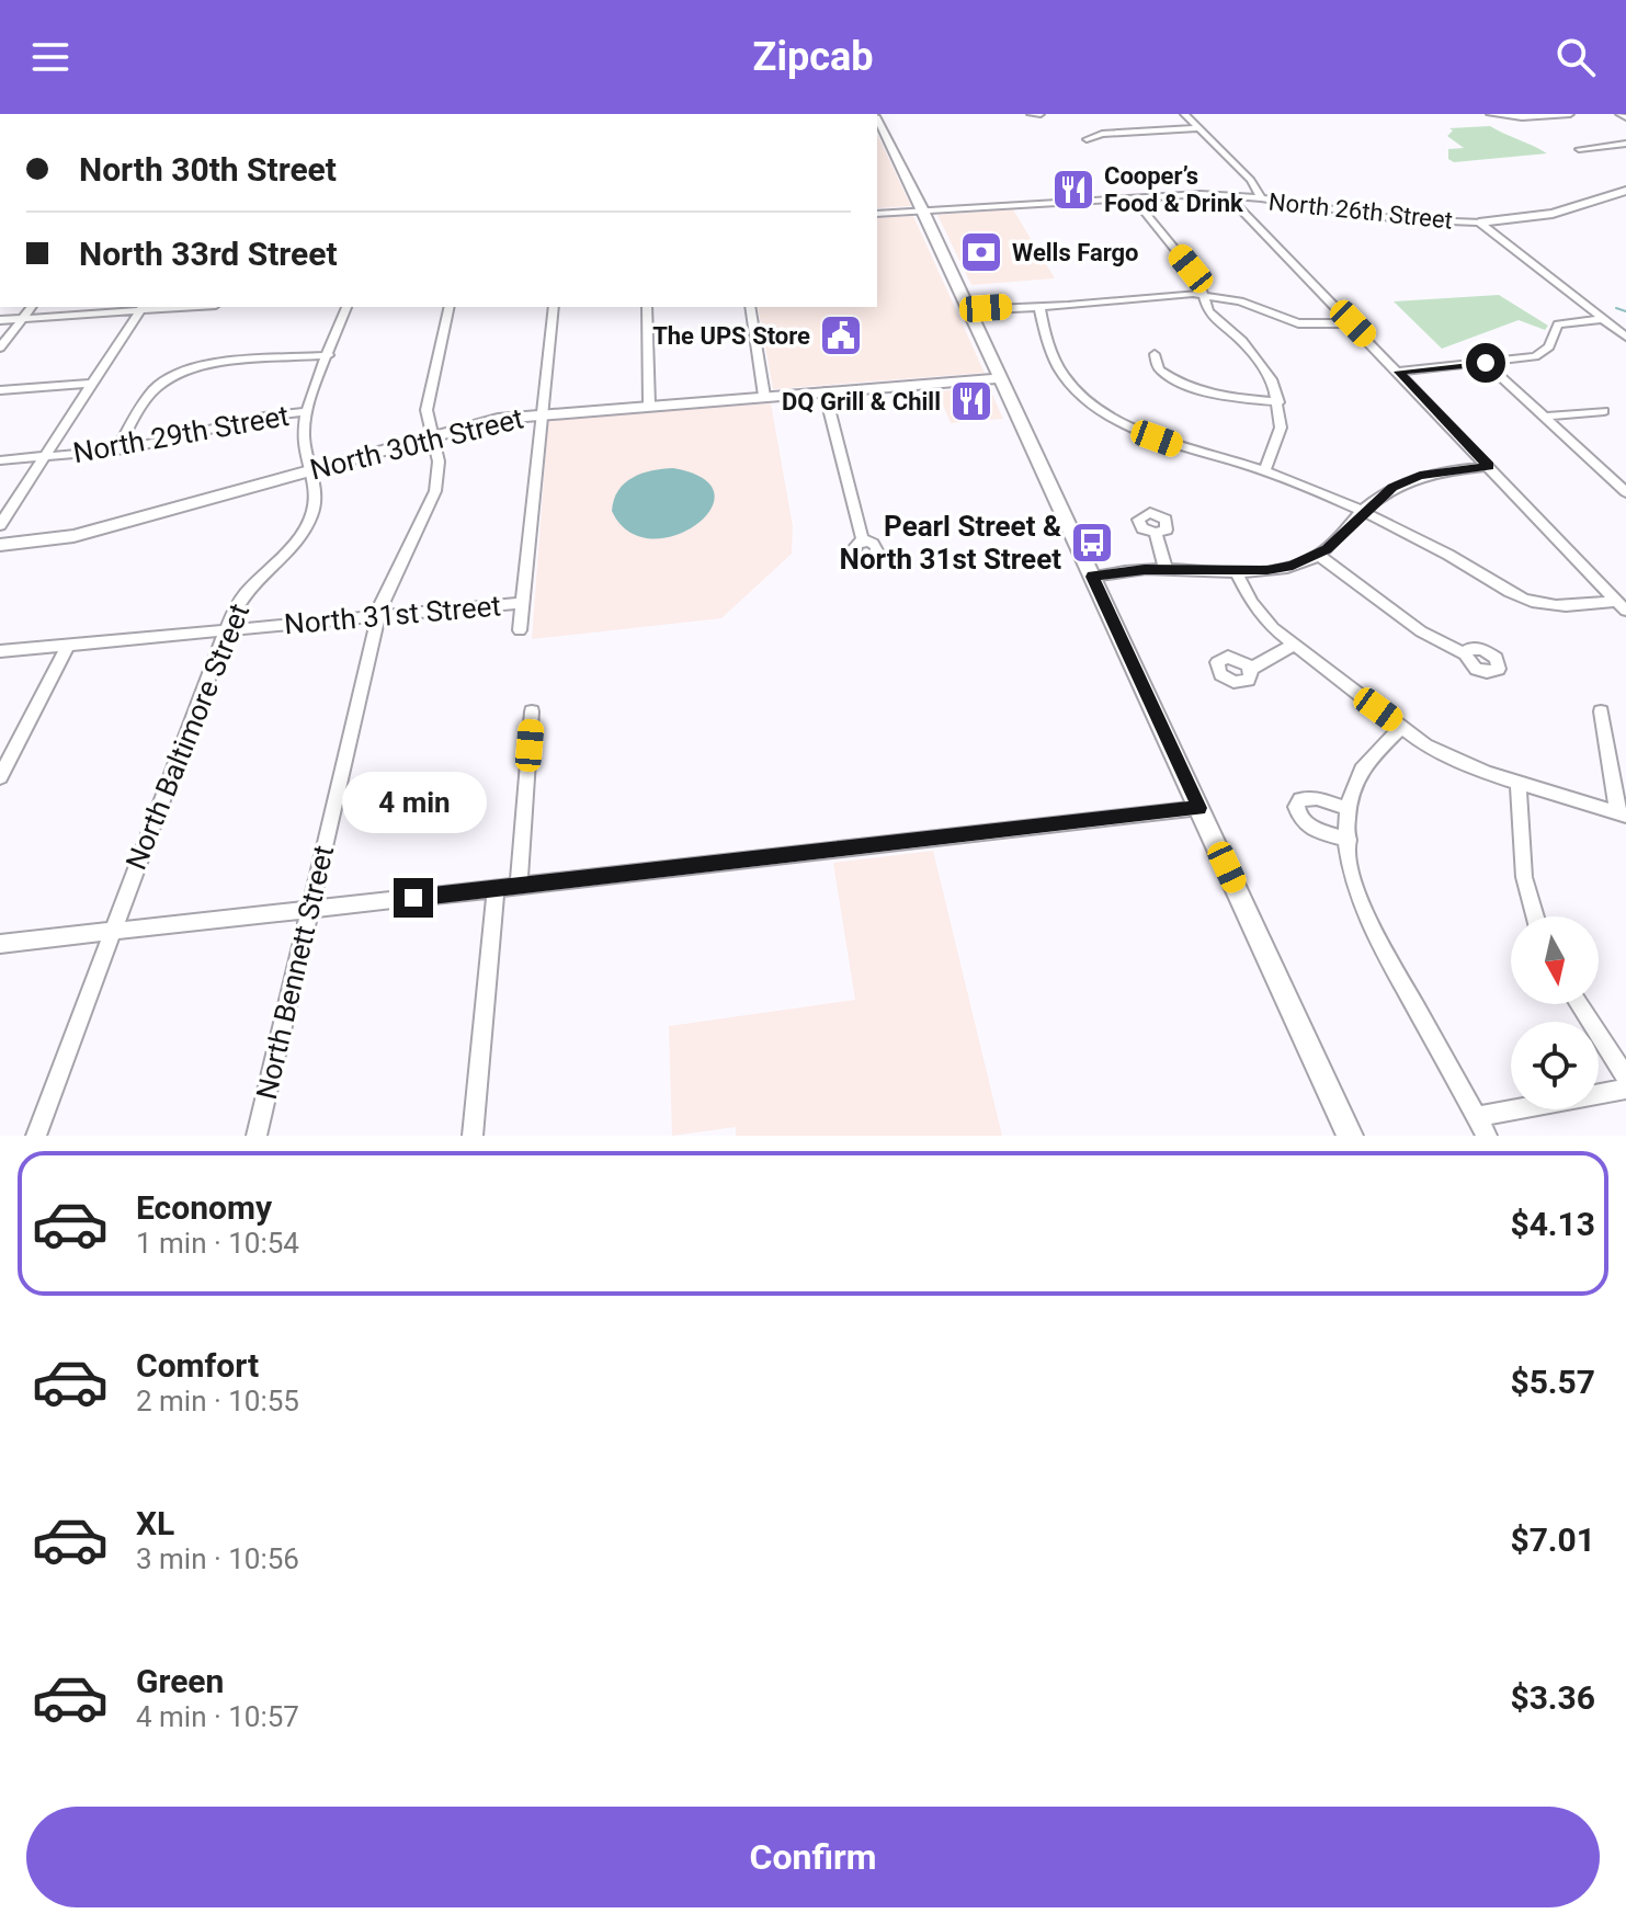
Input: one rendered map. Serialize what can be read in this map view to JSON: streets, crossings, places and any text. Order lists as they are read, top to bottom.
{
  "streets": {
    "main road": ["North 30th Street"],
    "street": [
      "North 26th Street",
      "North 29th Street",
      "North 31st Street",
      "North Baltimore Street",
      "North Bennett Street"
    ]
  },
  "crossings": [
    ["North 29th Street", "North Baltimore Street"],
    ["North 30th Street", "North Baltimore Street"],
    ["North 30th Street", "North Bennett Street"],
    ["North 31st Street", "North Baltimore Street"],
    ["North 31st Street", "North Bennett Street"]
  ],
  "places": {
    "restaurant": ["Cooper’s Food & Drink", "DQ Grill & Chill"],
    "bank": ["Wells Fargo"],
    "public building": ["The UPS Store"],
    "bus stop": ["Pearl Street & North 31st Street"]
  },
  "north": "bottom",
  "page": {
    "header": "Zipcab",
    "banner": ["North 30th Street", "North 33rd Street"],
    "bubble": "4 min",
    "list": [
      {
        "name": "Economy",
        "note": "1 min · 10:54",
        "value": "$4.13"
      },
      {
        "name": "Comfort",
        "note": "2 min · 10:55",
        "value": "$5.57"
      },
      {
        "name": "XL",
        "note": "3 min · 10:56",
        "value": "$7.01"
      },
      {
        "name": "Green",
        "note": "4 min · 10:57",
        "value": "$3.36"
      }
    ],
    "buttons": "Confirm"
  }
}
